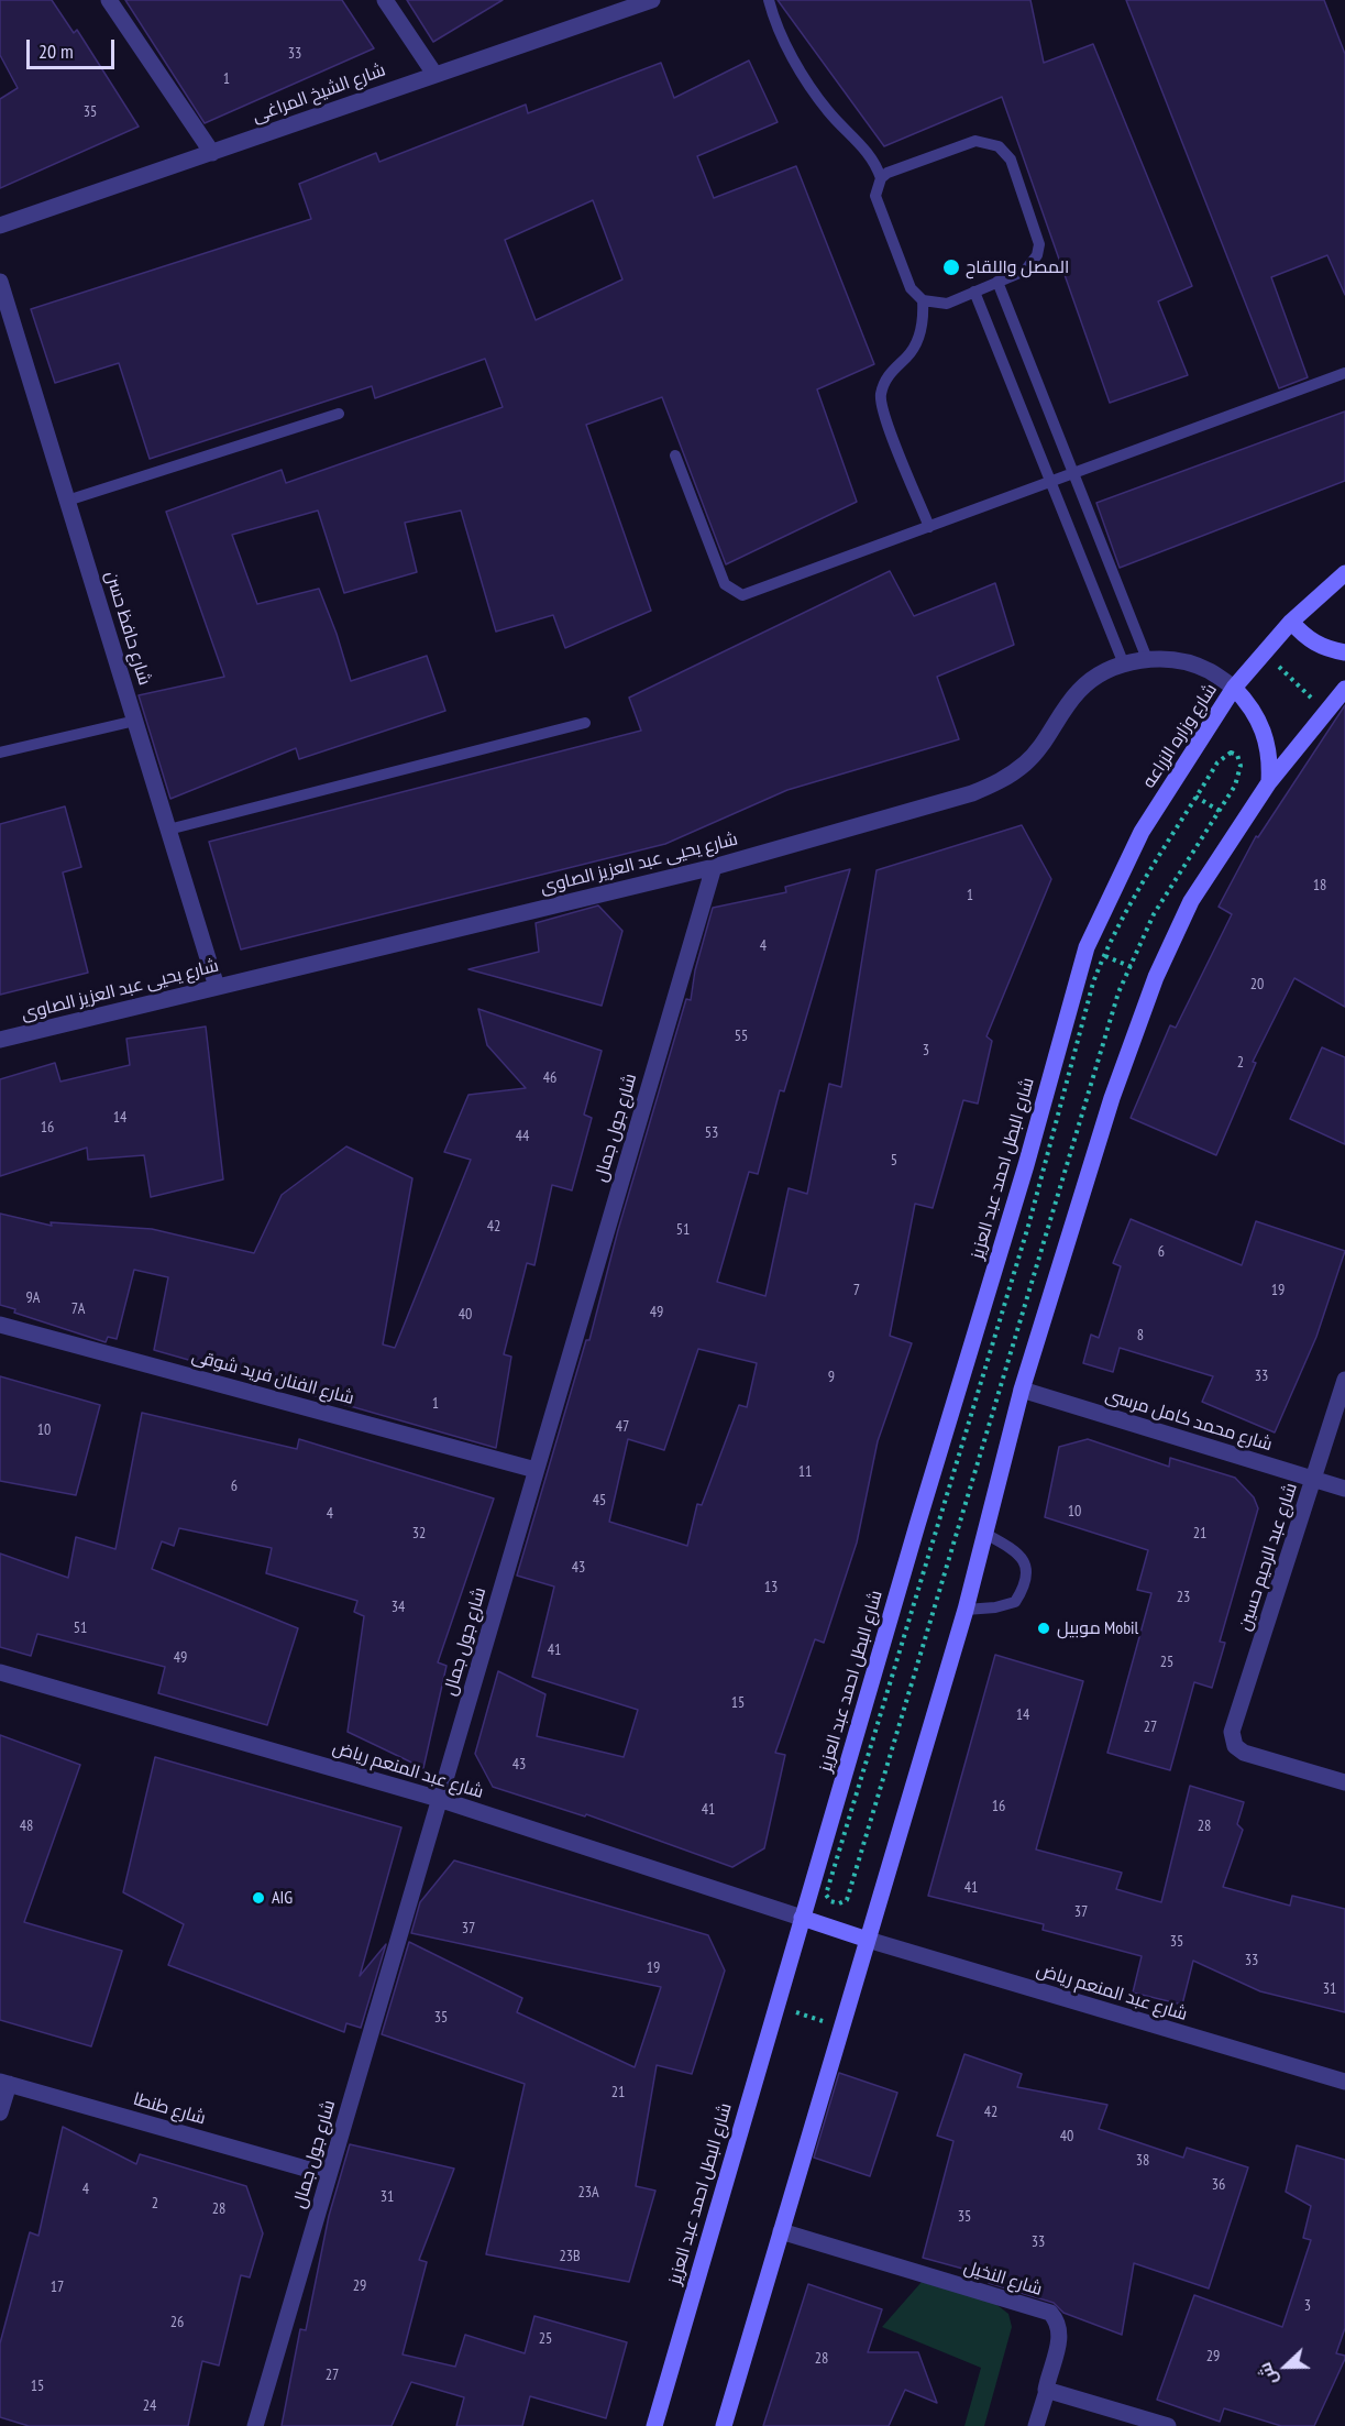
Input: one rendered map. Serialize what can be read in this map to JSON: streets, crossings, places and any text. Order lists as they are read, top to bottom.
{
  "streets": {
    "main road": ["شارع وزاره الزراعه", "شارع البطل احمد عبد العزيز"],
    "street": [
      "شارع الشيخ المراغى",
      "شارع حافظ حسن",
      "شارع يحيى عبد العزيز الصاوى",
      "شارع جول جمال",
      "شارع الفنان فريد شوقى",
      "شارع محمد كامل مرسى",
      "شارع عبد الرحيم حسين",
      "شارع عبد المنعم رياض",
      "شارع طنطا",
      "شارع النخيل"
    ]
  },
  "crossings": [
    ["شارع حافظ حسن", "شارع يحيى عبد العزيز الصاوى"],
    ["شارع وزاره الزراعه", "شارع يحيى عبد العزيز الصاوى"],
    ["شارع وزاره الزراعه", "شارع البطل احمد عبد العزيز"],
    ["شارع يحيى عبد العزيز الصاوى", "شارع جول جمال"],
    ["شارع جول جمال", "شارع الفنان فريد شوقى"],
    ["شارع جول جمال", "شارع عبد المنعم رياض"],
    ["شارع جول جمال", "شارع طنطا"],
    ["شارع البطل احمد عبد العزيز", "شارع عبد المنعم رياض"],
    ["شارع محمد كامل مرسى", "شارع عبد الرحيم حسين"]
  ],
  "places": ["المصل واللقاح", "موبيل Mobil", "AIG"],
  "house_numbers": [
    "33",
    "1",
    "35",
    "18",
    "1",
    "4",
    "20",
    "55",
    "3",
    "2",
    "46",
    "14",
    "16",
    "53",
    "44",
    "5",
    "42",
    "51",
    "6",
    "7",
    "19",
    "9A",
    "7A",
    "49",
    "40",
    "8",
    "33",
    "9",
    "1",
    "47",
    "10",
    "11",
    "6",
    "45",
    "10",
    "4",
    "32",
    "21",
    "43",
    "13",
    "23",
    "34",
    "51",
    "41",
    "49",
    "25",
    "15",
    "14",
    "27",
    "43",
    "16",
    "41",
    "48",
    "28",
    "41",
    "37",
    "37",
    "35",
    "33",
    "19",
    "31",
    "35",
    "21",
    "42",
    "40",
    "38",
    "36",
    "4",
    "23A",
    "31",
    "2",
    "28",
    "35",
    "33",
    "23B",
    "29",
    "17",
    "3",
    "26",
    "25",
    "29",
    "28",
    "27",
    "15",
    "24"
  ],
  "scale_bar": "20 m",
  "north": "left"
}
